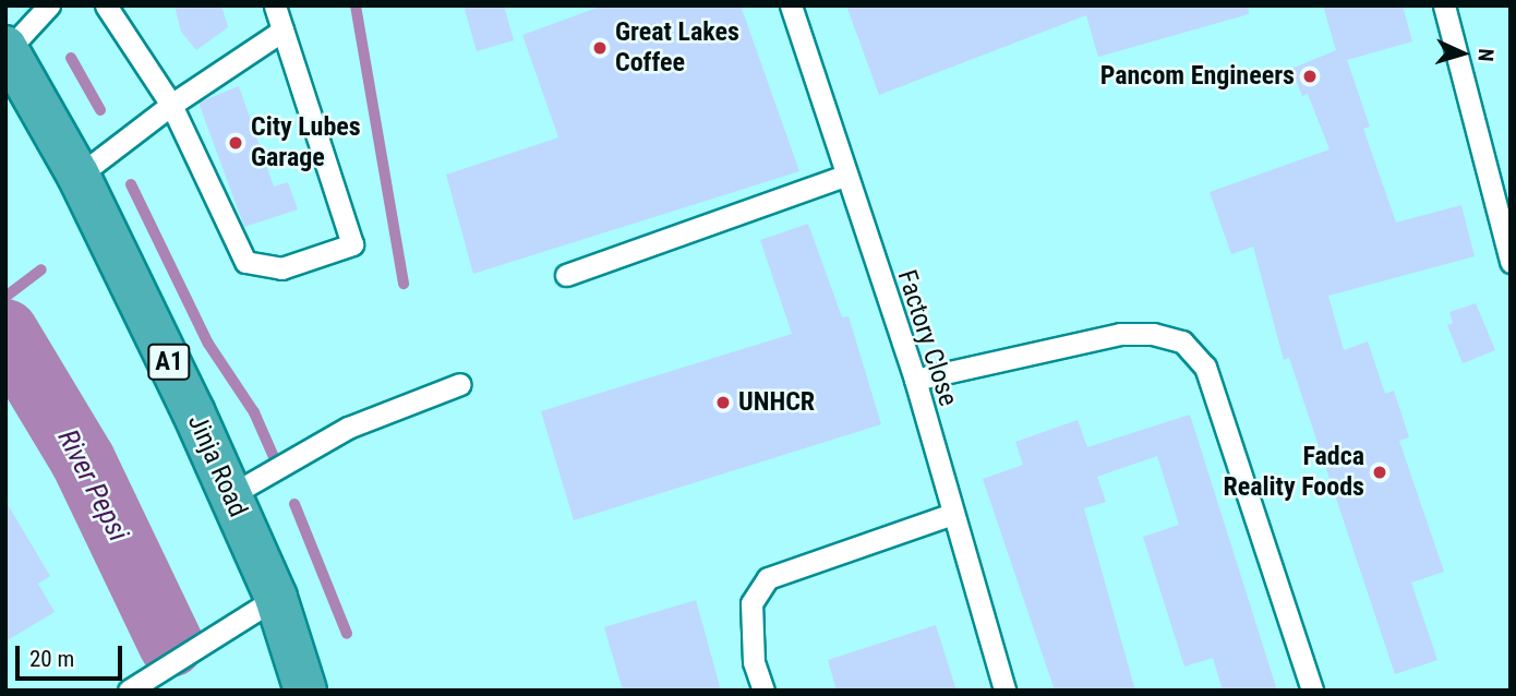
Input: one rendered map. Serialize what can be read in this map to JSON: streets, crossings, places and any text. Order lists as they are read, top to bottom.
{
  "streets": {
    "highway": ["A1", "Jinja Road"],
    "lane": ["Factory Close"]
  },
  "water": ["River Pepsi"],
  "places": [
    "Great Lakes Coffee",
    "Pancom Engineers",
    "City Lubes Garage",
    "UNHCR",
    "Fadca Reality Foods"
  ],
  "scale_bar": "20 m",
  "north": "right"
}
